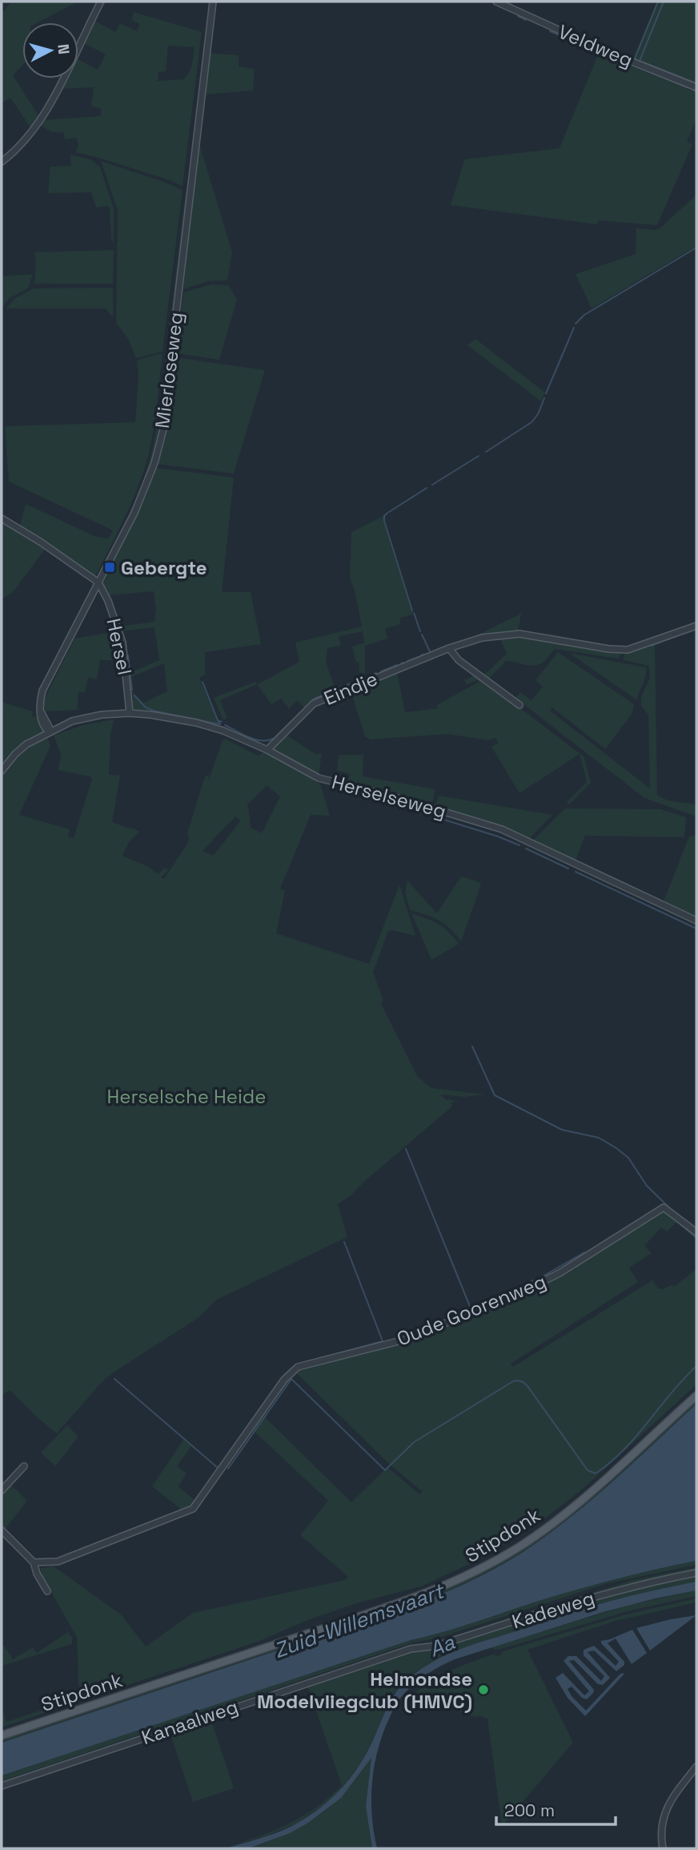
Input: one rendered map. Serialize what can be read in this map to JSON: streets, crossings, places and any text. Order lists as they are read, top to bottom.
{
  "streets": {
    "main road": ["Stipdonk"],
    "street": [
      "Veldweg",
      "Mierloseweg",
      "Hersel",
      "Eindje",
      "Herselseweg",
      "Oude Goorenweg",
      "Kadeweg",
      "Kanaalweg"
    ]
  },
  "crossings": [
    ["Mierloseweg", "Hersel"],
    ["Mierloseweg", "Herselseweg"],
    ["Hersel", "Herselseweg"],
    ["Eindje", "Herselseweg"],
    ["Kadeweg", "Kanaalweg"]
  ],
  "water": ["Zuid-Willemsvaart", "Aa"],
  "parks": ["Herselsche Heide"],
  "places": {
    "transit": ["Gebergte"],
    "other": ["Helmondse Modelvliegclub (HMVC)"]
  },
  "scale_bar": "200 m",
  "north": "right"
}
